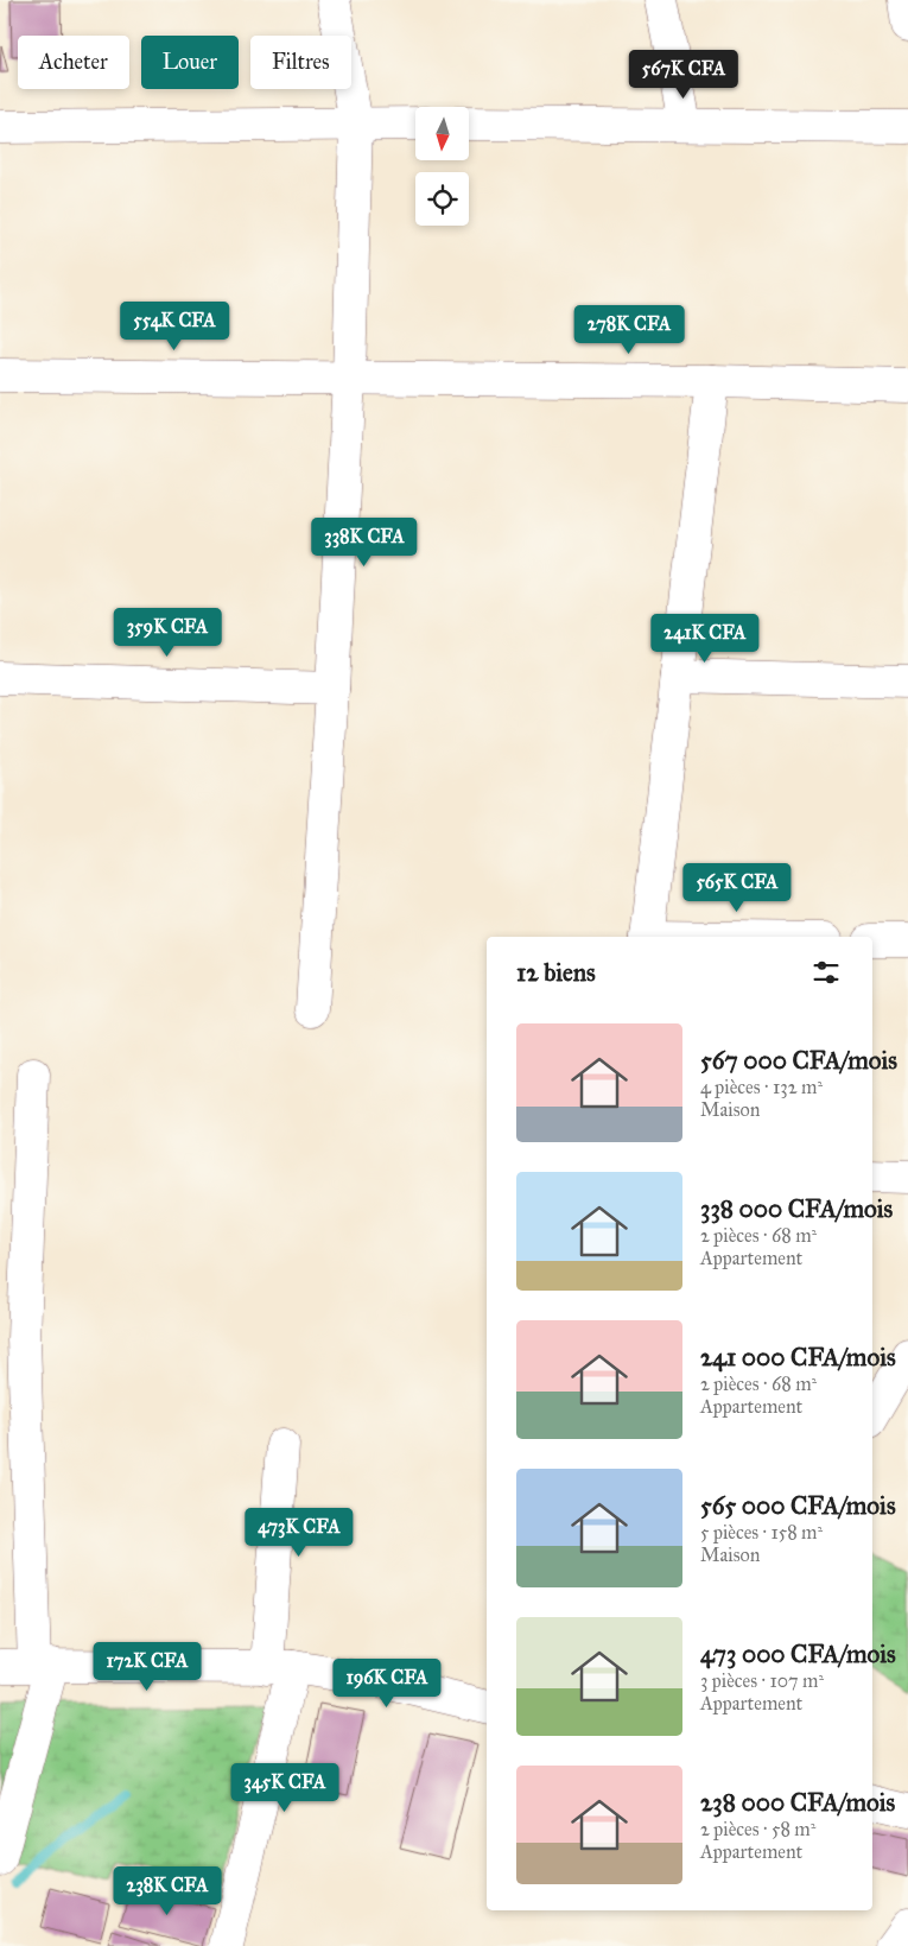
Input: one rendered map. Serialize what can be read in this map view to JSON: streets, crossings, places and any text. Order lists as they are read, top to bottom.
{
  "north": "bottom",
  "page": {
    "chip": ["Acheter", "Louer", "Filtres"],
    "price": [
      "567K CFA",
      "554K CFA",
      "278K CFA",
      "338K CFA",
      "359K CFA",
      "241K CFA",
      "565K CFA",
      "473K CFA",
      "172K CFA",
      "196K CFA",
      "345K CFA",
      "238K CFA"
    ],
    "heading": "12 biens",
    "list": [
      {
        "name": "567 000 CFA/mois",
        "note": "4 pièces · 132 m² · Maison"
      },
      {
        "name": "338 000 CFA/mois",
        "note": "2 pièces · 68 m² · Appartement"
      },
      {
        "name": "241 000 CFA/mois",
        "note": "2 pièces · 68 m² · Appartement"
      },
      {
        "name": "565 000 CFA/mois",
        "note": "5 pièces · 158 m² · Maison"
      },
      {
        "name": "473 000 CFA/mois",
        "note": "3 pièces · 107 m² · Appartement"
      },
      {
        "name": "238 000 CFA/mois",
        "note": "2 pièces · 58 m² · Appartement"
      }
    ]
  }
}
